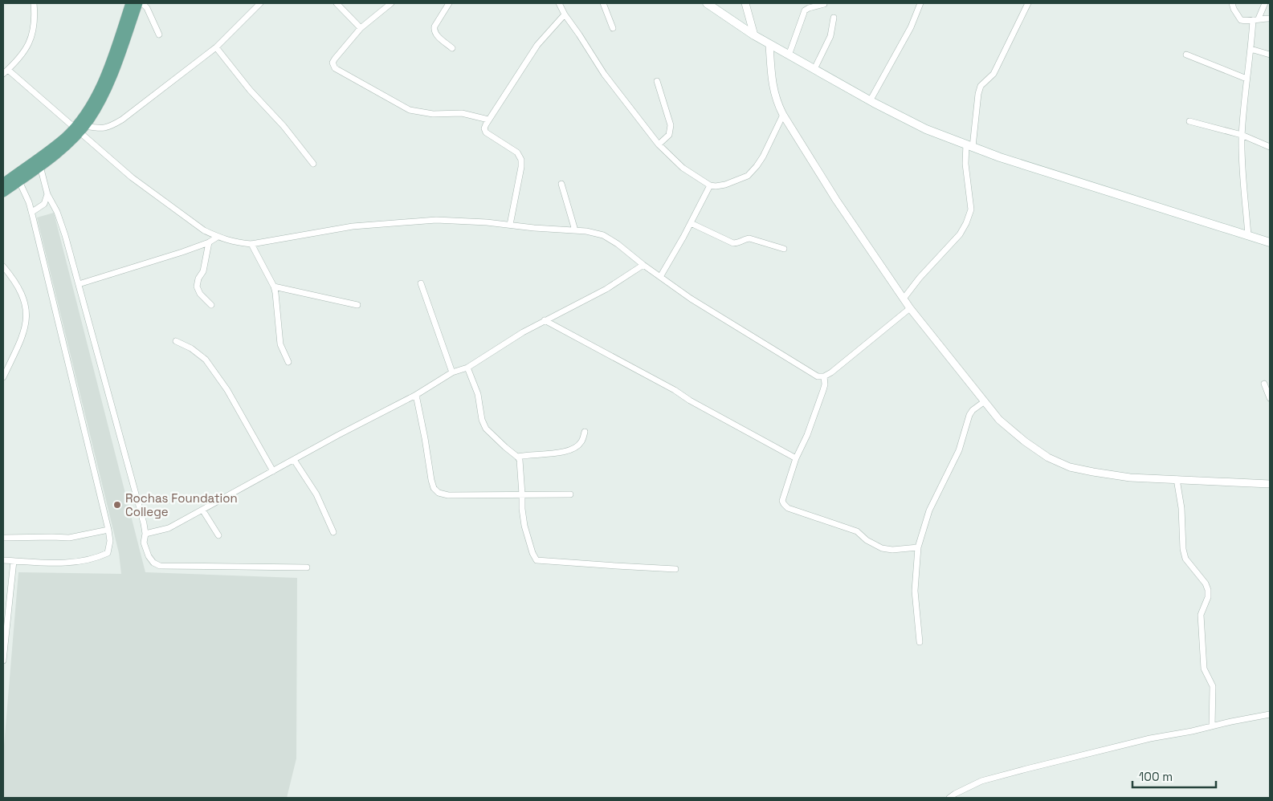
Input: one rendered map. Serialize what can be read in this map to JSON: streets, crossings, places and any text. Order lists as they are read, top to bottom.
{
  "places": ["Rochas Foundation College"],
  "scale_bar": "100 m"
}
